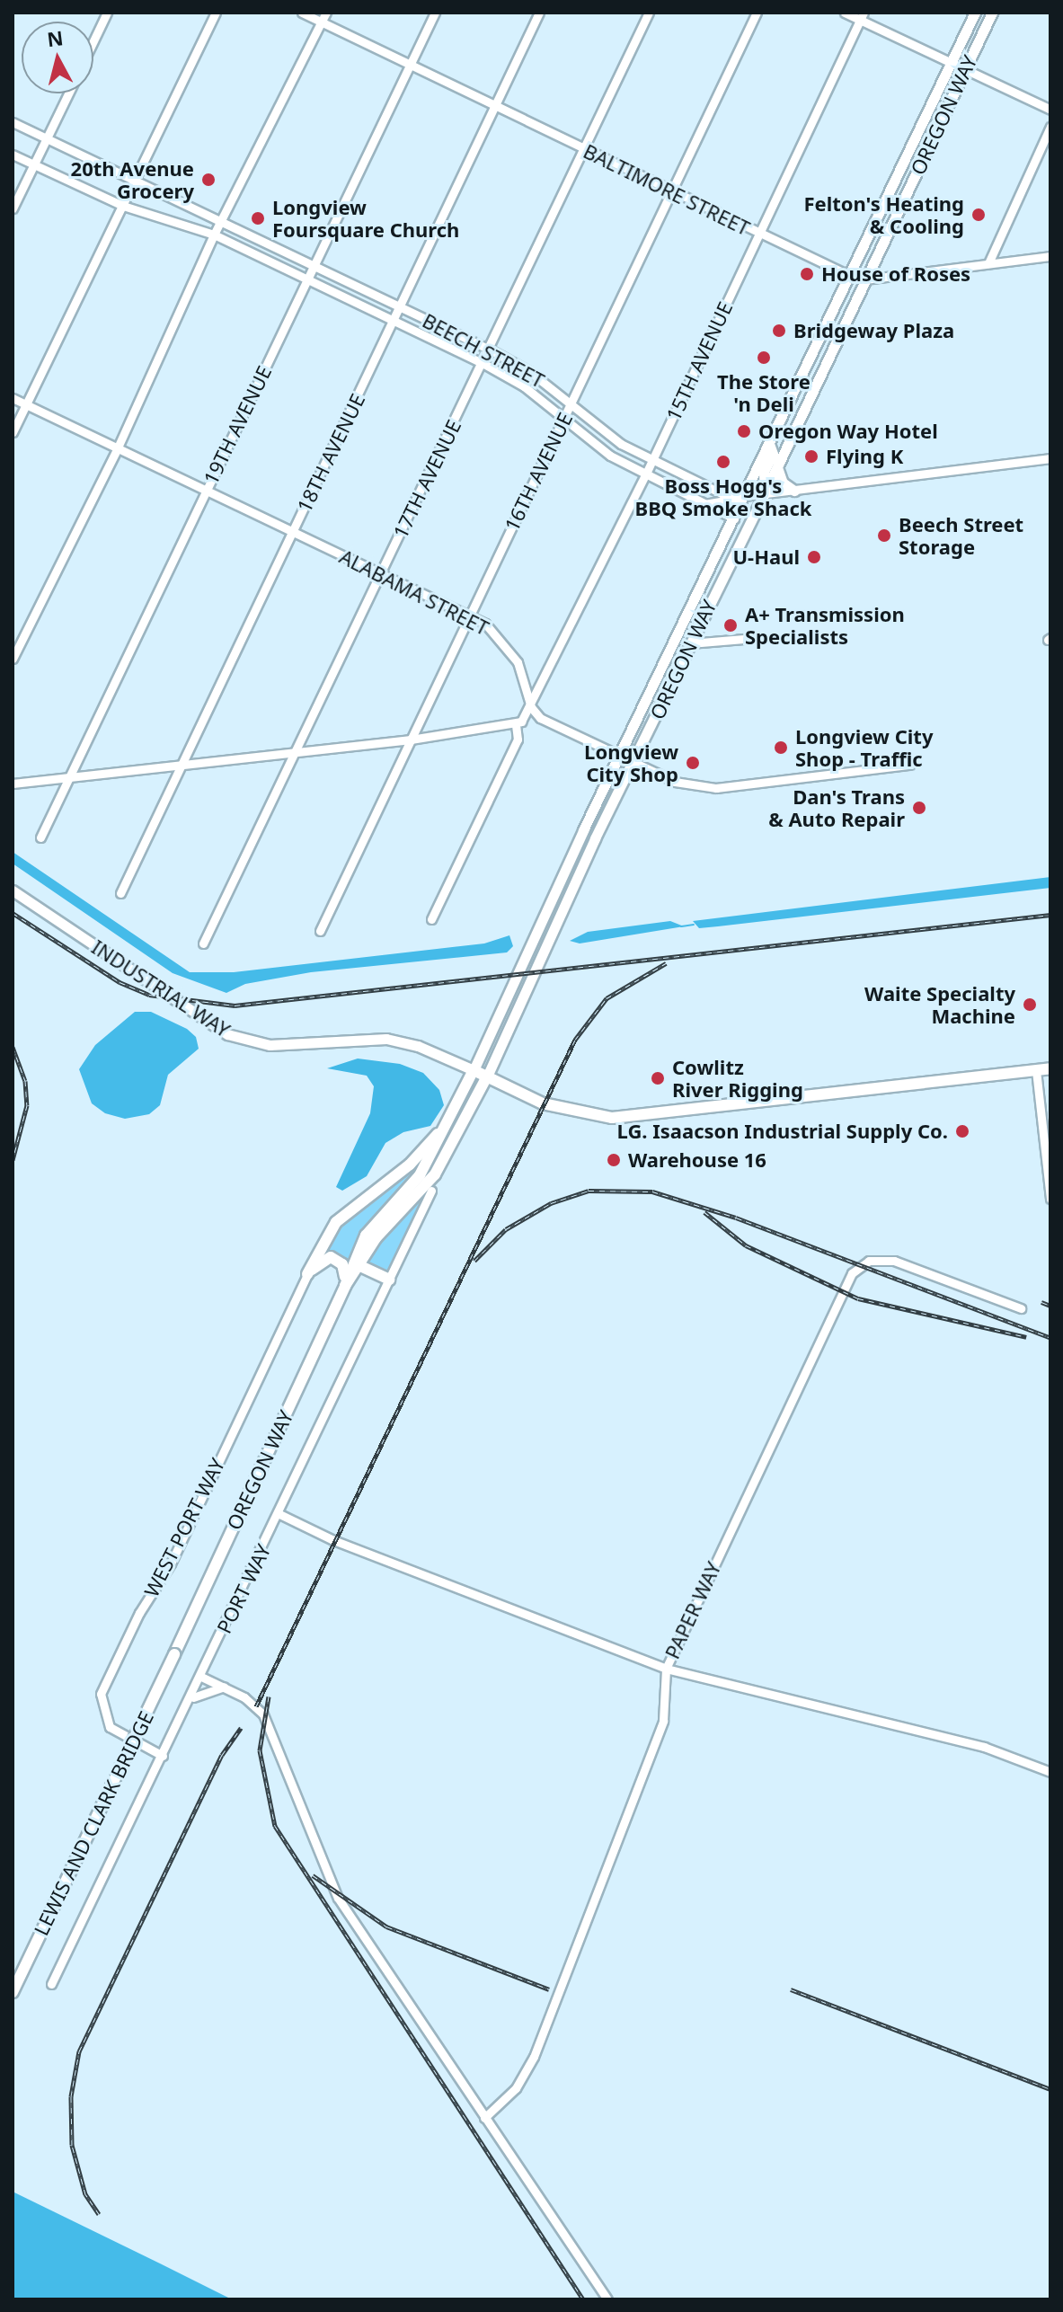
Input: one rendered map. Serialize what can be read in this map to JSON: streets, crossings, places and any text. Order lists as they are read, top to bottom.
{
  "streets": {
    "highway": ["OREGON WAY", "INDUSTRIAL WAY", "LEWIS AND CLARK BRIDGE"],
    "street": [
      "BALTIMORE STREET",
      "BEECH STREET",
      "15TH AVENUE",
      "19TH AVENUE",
      "18TH AVENUE",
      "16TH AVENUE",
      "17TH AVENUE",
      "ALABAMA STREET",
      "WEST PORT WAY",
      "PORT WAY",
      "PAPER WAY"
    ]
  },
  "crossings": [
    ["OREGON WAY", "BALTIMORE STREET"],
    ["OREGON WAY", "BEECH STREET"],
    ["OREGON WAY", "INDUSTRIAL WAY"],
    ["OREGON WAY", "LEWIS AND CLARK BRIDGE"],
    ["BALTIMORE STREET", "15TH AVENUE"],
    ["BALTIMORE STREET", "19TH AVENUE"],
    ["BALTIMORE STREET", "18TH AVENUE"],
    ["BALTIMORE STREET", "16TH AVENUE"],
    ["BALTIMORE STREET", "17TH AVENUE"],
    ["BEECH STREET", "15TH AVENUE"],
    ["BEECH STREET", "19TH AVENUE"],
    ["BEECH STREET", "18TH AVENUE"],
    ["BEECH STREET", "16TH AVENUE"],
    ["BEECH STREET", "17TH AVENUE"],
    ["15TH AVENUE", "ALABAMA STREET"],
    ["19TH AVENUE", "ALABAMA STREET"],
    ["18TH AVENUE", "ALABAMA STREET"],
    ["16TH AVENUE", "ALABAMA STREET"],
    ["17TH AVENUE", "ALABAMA STREET"],
    ["WEST PORT WAY", "PORT WAY"]
  ],
  "places": [
    "20th Avenue Grocery",
    "Felton's Heating & Cooling",
    "Longview Foursquare Church",
    "House of Roses",
    "Bridgeway Plaza",
    "The Store 'n Deli",
    "Oregon Way Hotel",
    "Flying K",
    "Boss Hogg's BBQ Smoke Shack",
    "Beech Street Storage",
    "U-Haul",
    "A+ Transmission Specialists",
    "Longview City Shop - Traffic",
    "Longview City Shop",
    "Dan's Trans & Auto Repair",
    "Waite Specialty Machine",
    "Cowlitz River Rigging",
    "LG. Isaacson Industrial Supply Co.",
    "Warehouse 16"
  ],
  "north": "top"
}
